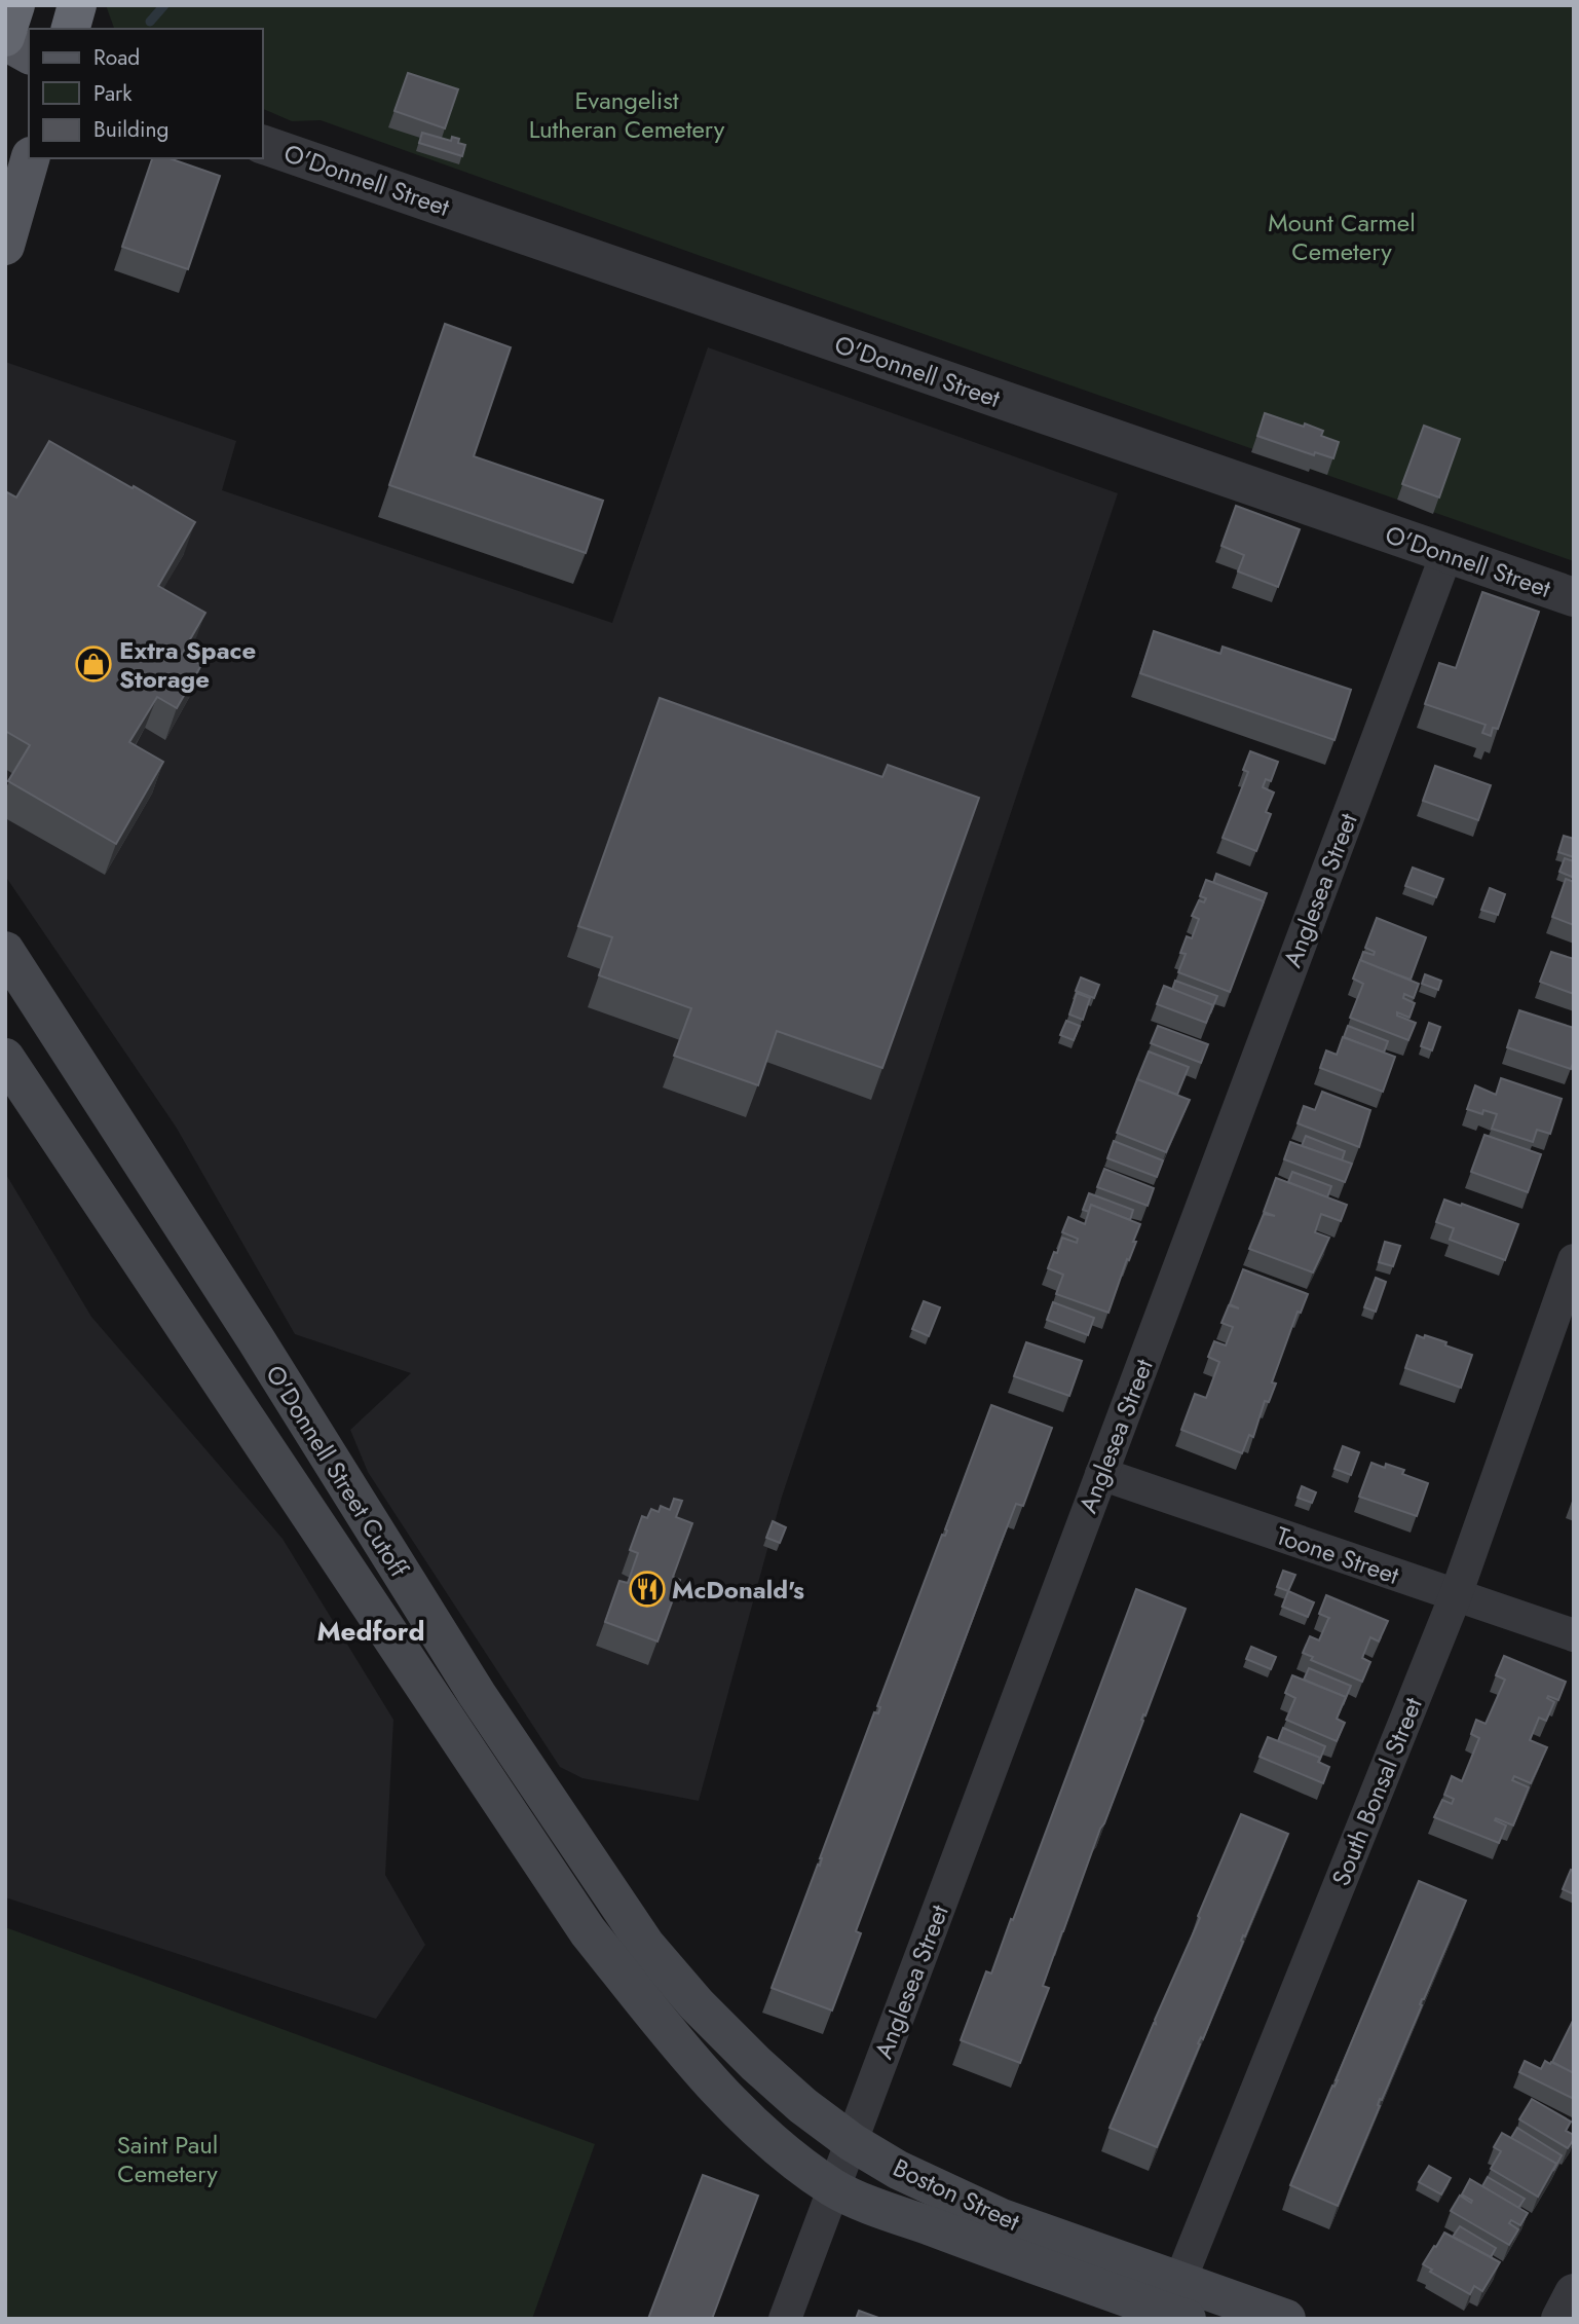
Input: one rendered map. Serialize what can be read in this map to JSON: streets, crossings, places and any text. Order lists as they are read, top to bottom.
{
  "streets": {
    "main road": ["O'Donnell Street Cutoff", "Boston Street"],
    "street": [
      "O'Donnell Street",
      "Anglesea Street",
      "Toone Street",
      "South Bonsal Street"
    ]
  },
  "crossings": [
    ["O'Donnell Street", "Anglesea Street"],
    ["Anglesea Street", "Toone Street"],
    ["Anglesea Street", "Boston Street"],
    ["O'Donnell Street Cutoff", "Boston Street"],
    ["Toone Street", "South Bonsal Street"],
    ["South Bonsal Street", "Boston Street"]
  ],
  "districts": ["Medford"],
  "parks": ["Evangelist Lutheran Cemetery", "Mount Carmel Cemetery", "Saint Paul Cemetery"],
  "places": {
    "shop": ["Extra Space Storage"],
    "restaurant": ["McDonald's"]
  },
  "legend": ["Road", "Park", "Building"]
}
